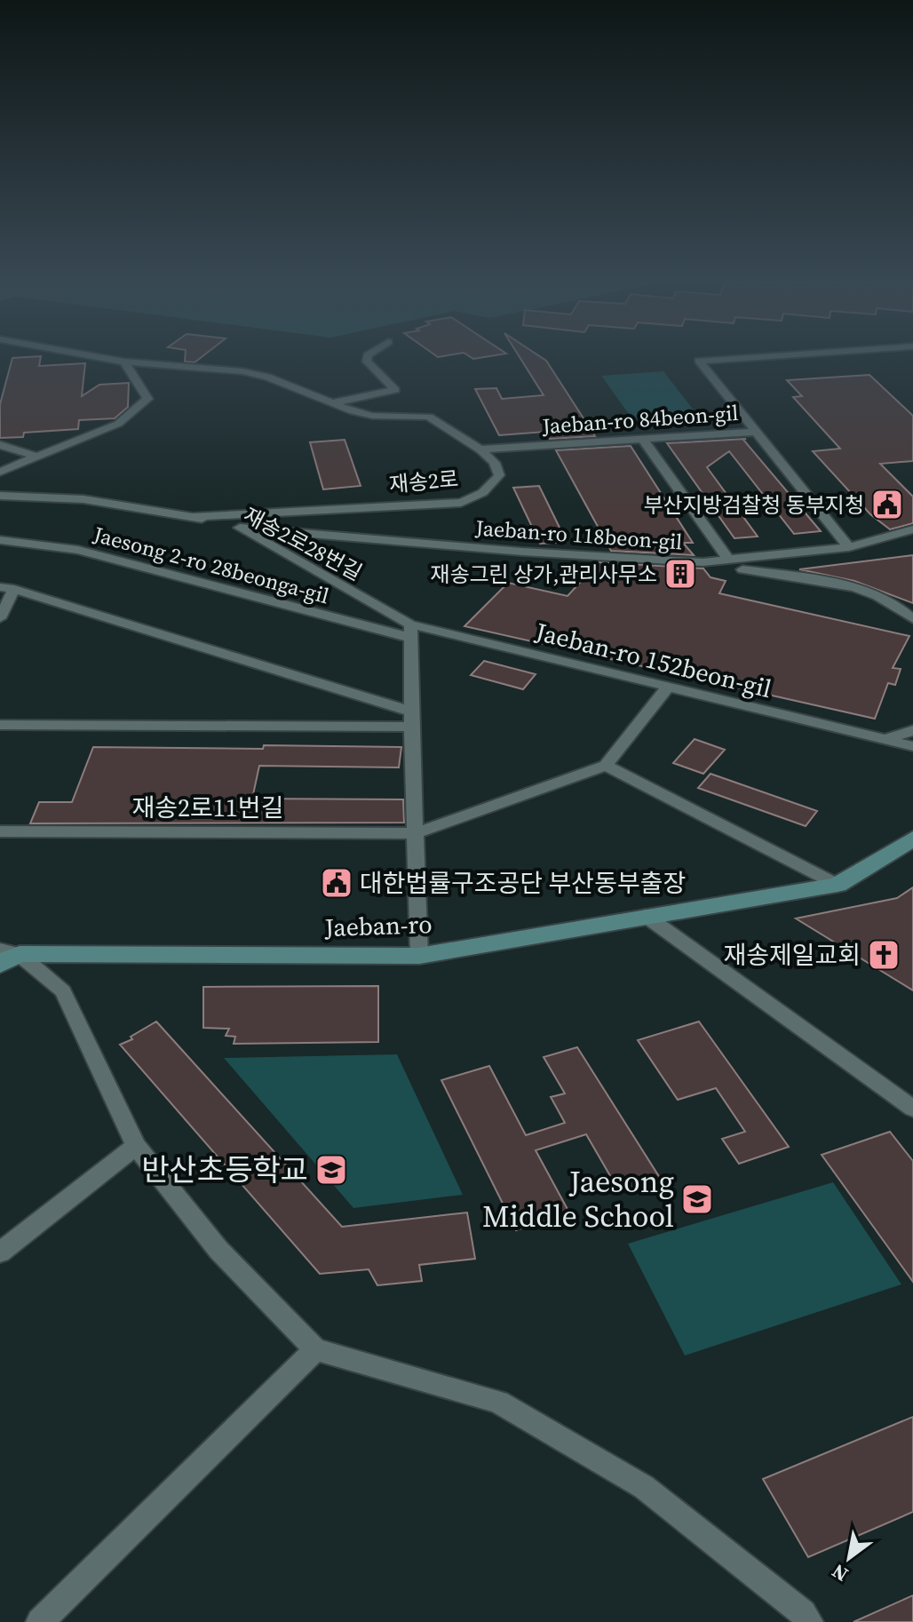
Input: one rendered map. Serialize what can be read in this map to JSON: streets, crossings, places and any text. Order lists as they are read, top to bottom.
{
  "streets": {
    "main road": ["Jaeban-ro"],
    "street": [
      "Jaeban-ro 84beon-gil",
      "재송2로",
      "Jaeban-ro 118beon-gil",
      "재송2로28번길",
      "Jaesong 2-ro 28beonga-gil",
      "Jaeban-ro 152beon-gil",
      "재송2로11번길"
    ]
  },
  "crossings": [
    ["Jaeban-ro 84beon-gil", "재송2로"],
    ["재송2로", "재송2로28번길"],
    ["Jaeban-ro 118beon-gil", "재송2로28번길"],
    ["재송2로28번길", "Jaesong 2-ro 28beonga-gil"],
    ["재송2로28번길", "Jaeban-ro 152beon-gil"],
    ["Jaesong 2-ro 28beonga-gil", "Jaeban-ro 152beon-gil"]
  ],
  "places": {
    "public building": ["부산지방검찰청 동부지청", "대한법률구조공단 부산동부출장"],
    "building": ["재송그린 상가,관리사무소"],
    "church": ["재송제일교회"],
    "school or university": ["반산초등학교", "Jaesong Middle School"]
  },
  "north": "bottom left"
}
